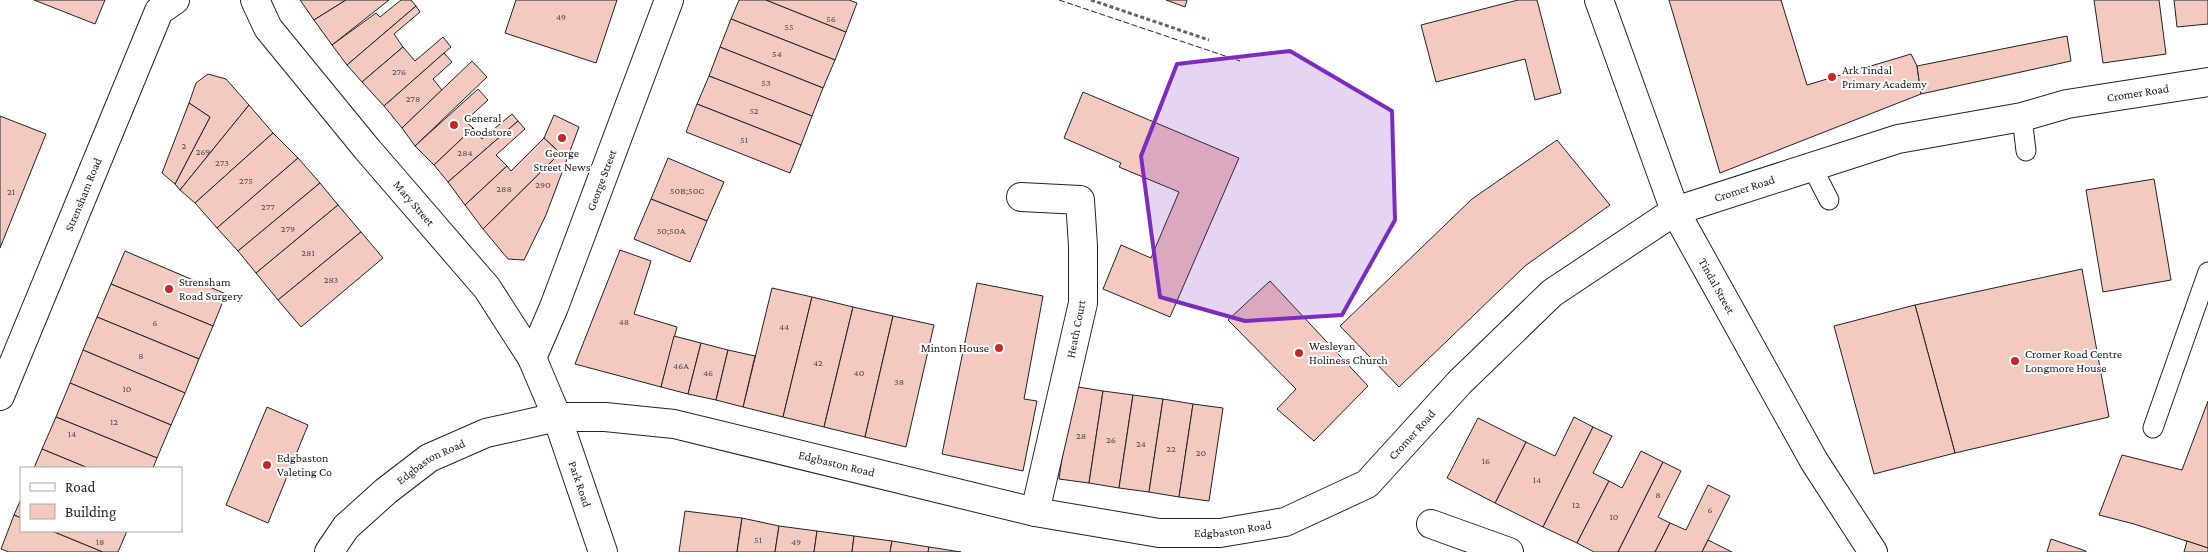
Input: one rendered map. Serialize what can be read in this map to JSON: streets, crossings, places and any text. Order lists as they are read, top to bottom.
{
  "streets": {
    "street": [
      "Cromer Road",
      "George Street",
      "Strensham Road",
      "Mary Street",
      "Tindal Street",
      "Heath Court",
      "Edgbaston Road",
      "Park Road"
    ]
  },
  "crossings": [
    ["Cromer Road", "Tindal Street"],
    ["Cromer Road", "Edgbaston Road"],
    ["George Street", "Mary Street"],
    ["Mary Street", "Edgbaston Road"],
    ["Mary Street", "Park Road"],
    ["Heath Court", "Edgbaston Road"],
    ["Edgbaston Road", "Park Road"]
  ],
  "places": [
    "Ark Tindal Primary Academy",
    "General Foodstore",
    "George Street News",
    "Strensham Road Surgery",
    "Minton House",
    "Wesleyan Holiness Church",
    "Cromer Road Centre Longmore House",
    "Edgbaston Valeting Co"
  ],
  "house_numbers": [
    "49",
    "56",
    "55",
    "54",
    "276",
    "53",
    "278",
    "52",
    "51",
    "2",
    "269",
    "284",
    "273",
    "275",
    "290",
    "288",
    "50B;50C",
    "21",
    "277",
    "279",
    "50;50A",
    "281",
    "283",
    "48",
    "6",
    "44",
    "8",
    "42",
    "46A",
    "46",
    "40",
    "38",
    "10",
    "12",
    "14",
    "28",
    "26",
    "24",
    "22",
    "20",
    "16",
    "14",
    "8",
    "12",
    "6",
    "10",
    "51",
    "18",
    "49"
  ],
  "legend": ["Road", "Building"]
}
